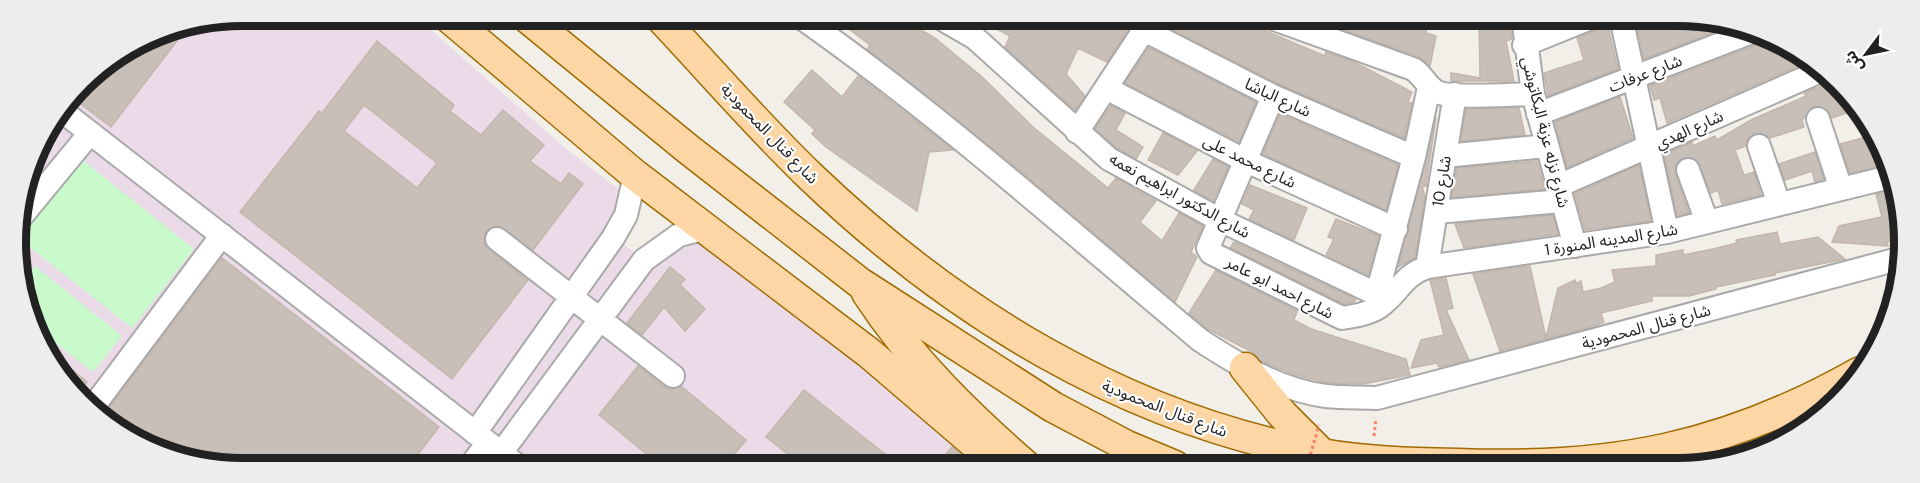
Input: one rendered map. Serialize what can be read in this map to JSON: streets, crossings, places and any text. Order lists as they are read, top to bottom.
{
  "streets": {
    "main road": ["شارع قنال المحمودية"],
    "street": [
      "شارع عرفات",
      "شارع الباشا",
      "شارع الهدي",
      "شارع نزله عزبة البكاتوشي",
      "شارع محمد على",
      "شارع 10",
      "شارع الدكتور ابراهيم نعمه",
      "شارع المدينه المنورة 1",
      "شارع احمد ابو عامر"
    ]
  },
  "crossings": [
    ["شارع عرفات", "شارع نزله عزبة البكاتوشي"],
    ["شارع الباشا", "شارع احمد ابو عامر"],
    ["شارع الهدي", "شارع نزله عزبة البكاتوشي"],
    ["شارع الهدي", "شارع 10"],
    ["شارع نزله عزبة البكاتوشي", "شارع المدينه المنورة 1"],
    ["شارع محمد على", "شارع احمد ابو عامر"],
    ["شارع 10", "شارع المدينه المنورة 1"],
    ["شارع الدكتور ابراهيم نعمه", "شارع المدينه المنورة 1"],
    ["شارع الدكتور ابراهيم نعمه", "شارع احمد ابو عامر"],
    ["شارع المدينه المنورة 1", "شارع احمد ابو عامر"]
  ],
  "north": "bottom left"
}
